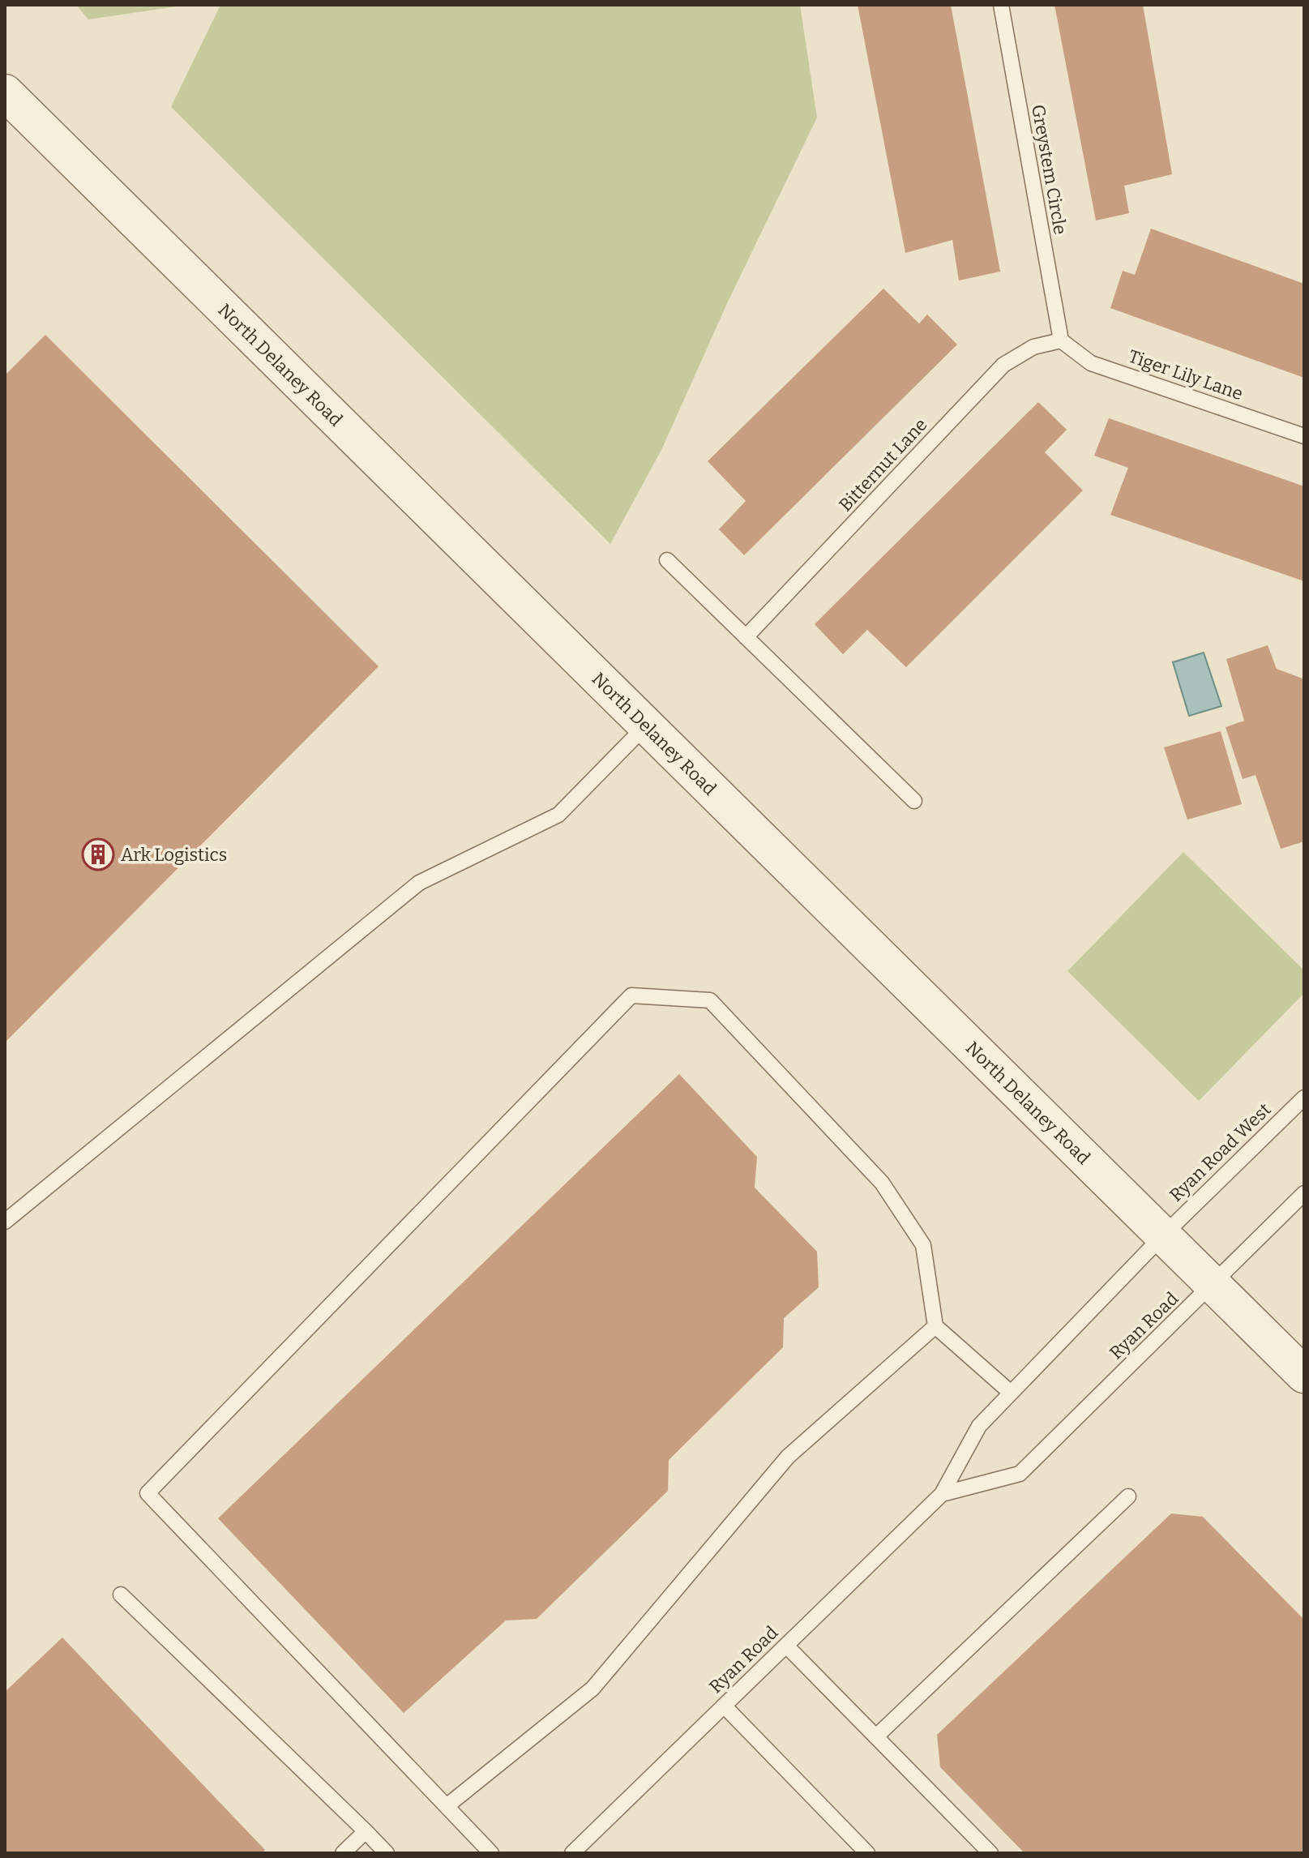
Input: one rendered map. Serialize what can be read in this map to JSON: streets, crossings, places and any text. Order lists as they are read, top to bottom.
{
  "streets": {
    "street": ["North Delaney Road"],
    "lane": [
      "Greystem Circle",
      "Tiger Lily Lane",
      "Bitternut Lane",
      "Ryan Road West",
      "Ryan Road"
    ]
  },
  "crossings": [
    ["Greystem Circle", "Tiger Lily Lane"],
    ["Greystem Circle", "Bitternut Lane"],
    ["North Delaney Road", "Ryan Road West"],
    ["North Delaney Road", "Ryan Road"],
    ["Tiger Lily Lane", "Bitternut Lane"],
    ["Ryan Road West", "Ryan Road"]
  ],
  "places": {
    "building": ["Ark Logistics"]
  }
}
